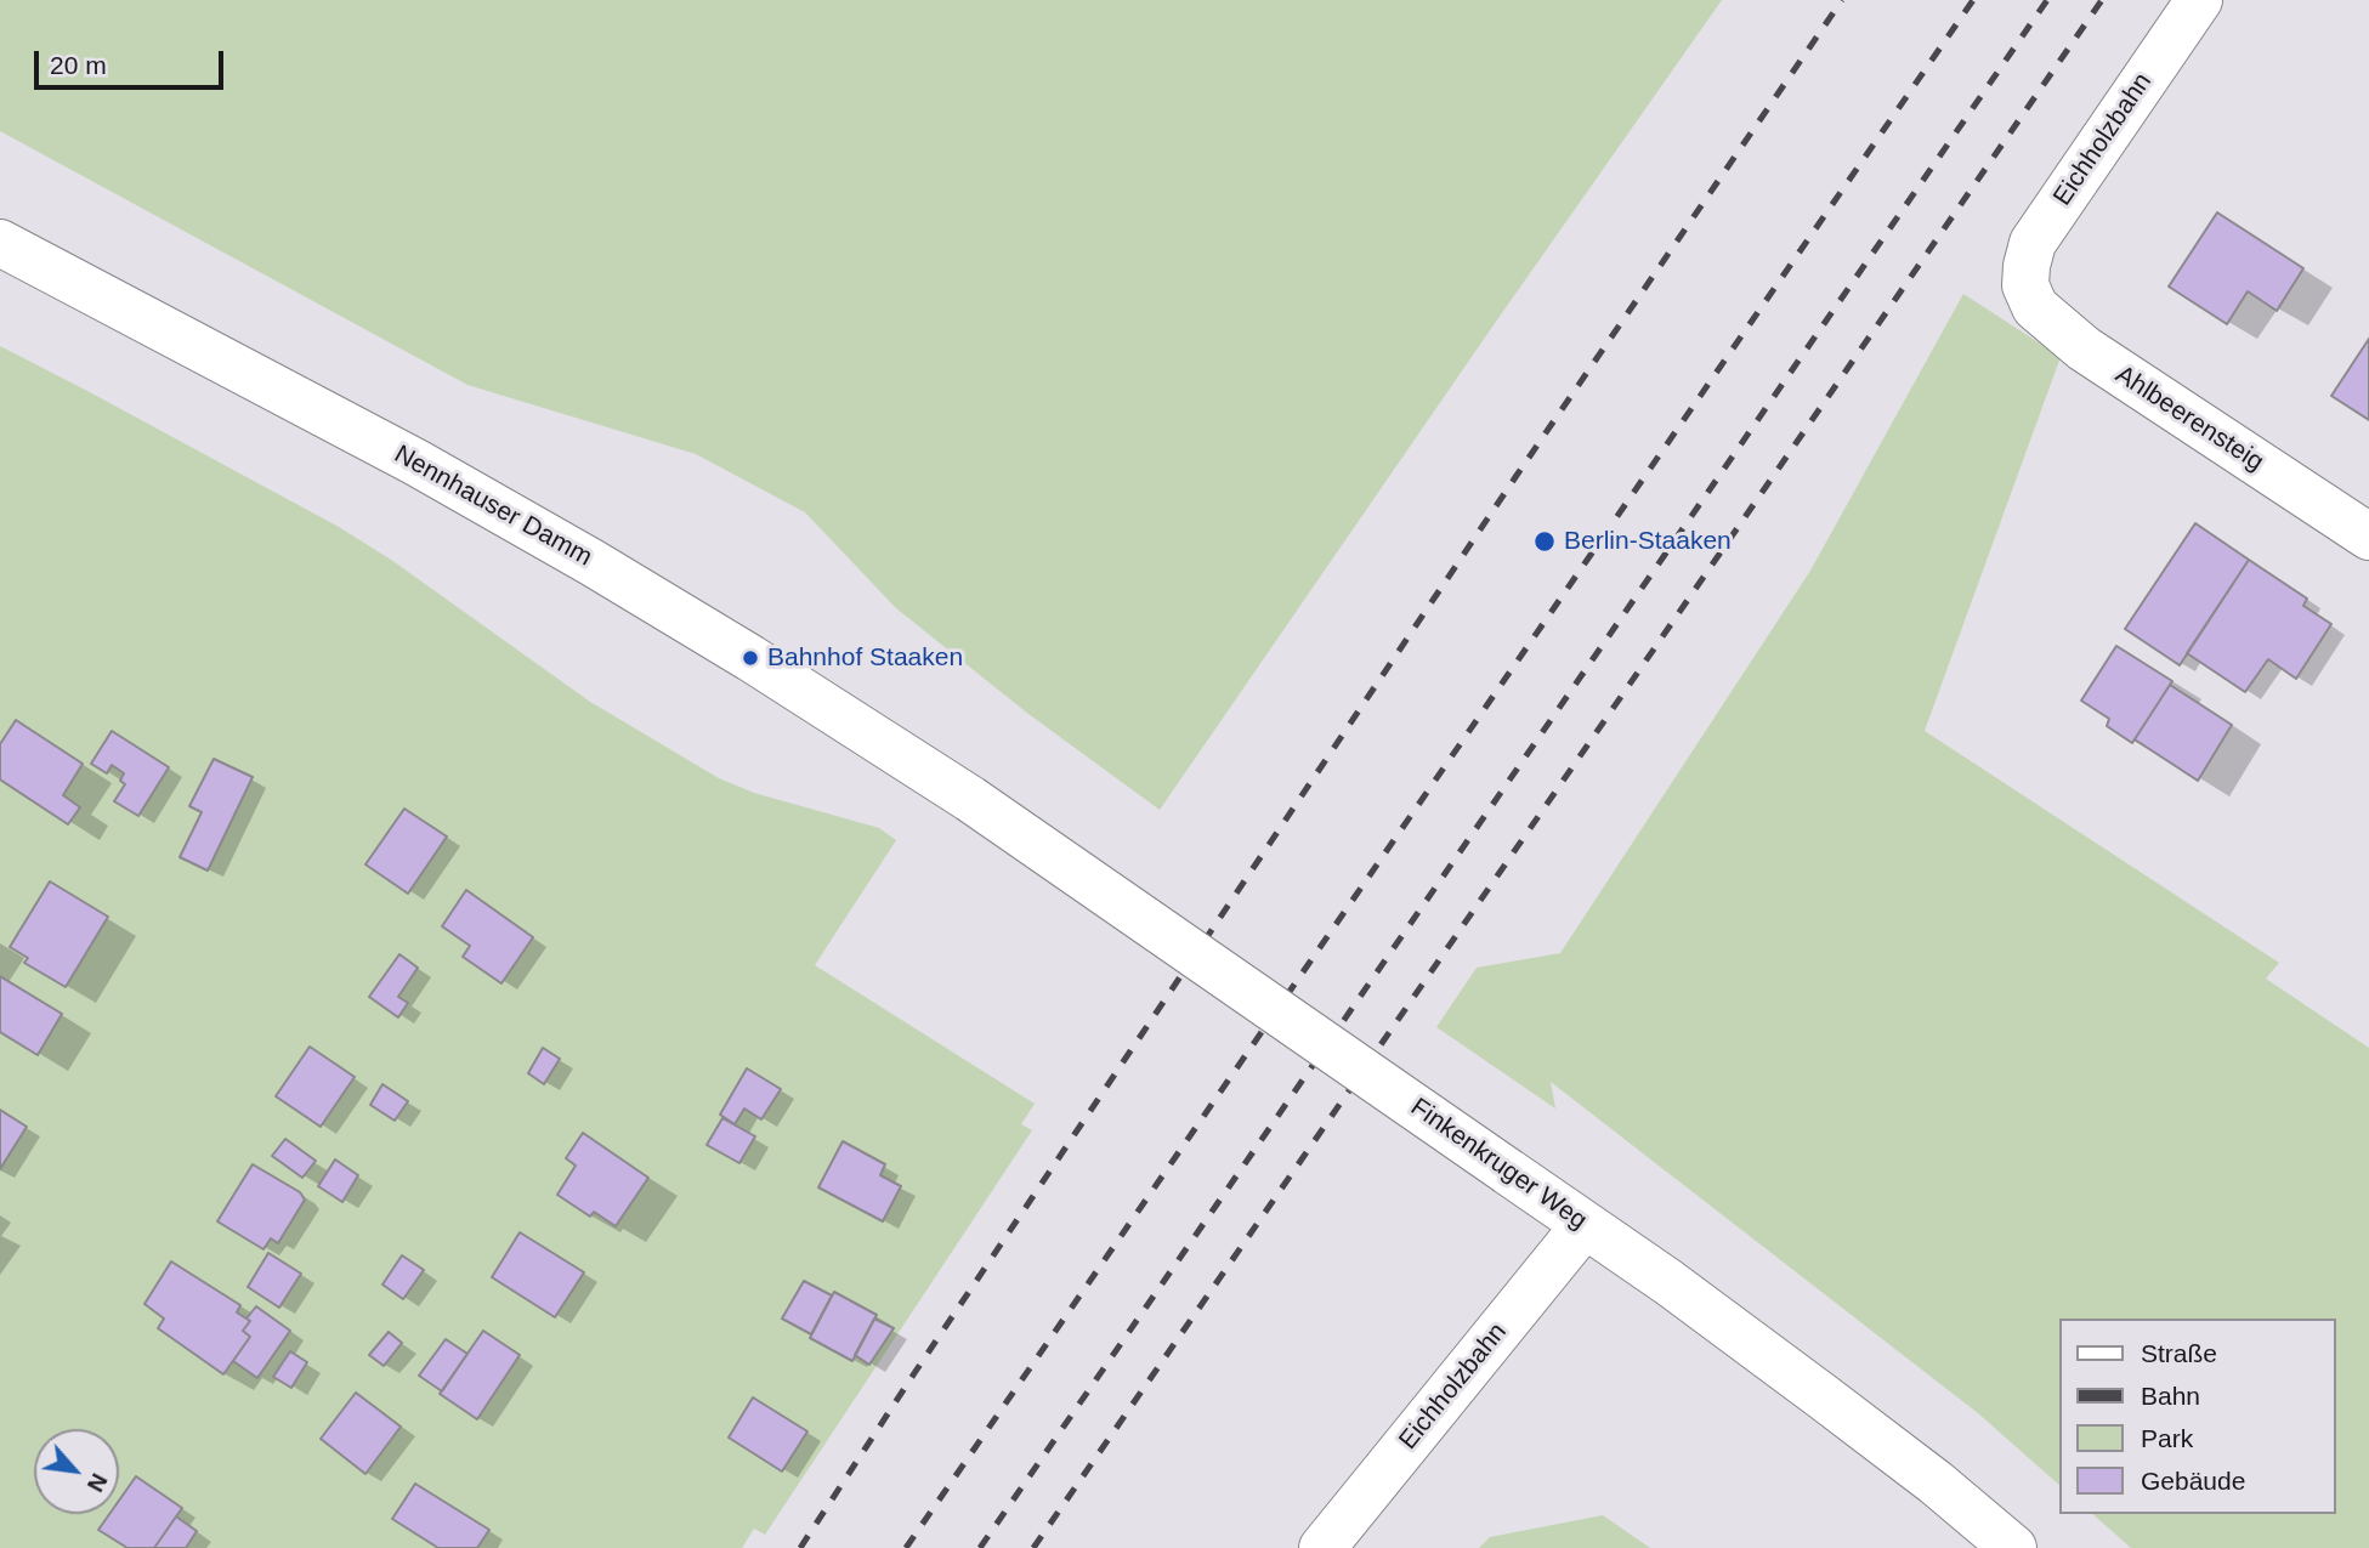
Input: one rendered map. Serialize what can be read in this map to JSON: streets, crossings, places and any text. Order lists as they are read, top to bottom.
{
  "streets": {
    "street": [
      "Eichholzbahn",
      "Ahlbeerensteig",
      "Nennhauser Damm",
      "Finkenkruger Weg"
    ]
  },
  "crossings": [
    ["Eichholzbahn", "Ahlbeerensteig"],
    ["Eichholzbahn", "Finkenkruger Weg"],
    ["Nennhauser Damm", "Finkenkruger Weg"]
  ],
  "places": ["Berlin-Staaken", "Bahnhof Staaken"],
  "legend": [
    "Straße",
    "Bahn",
    "Park",
    "Gebäude"
  ],
  "scale_bar": "20 m",
  "north": "bottom right"
}
